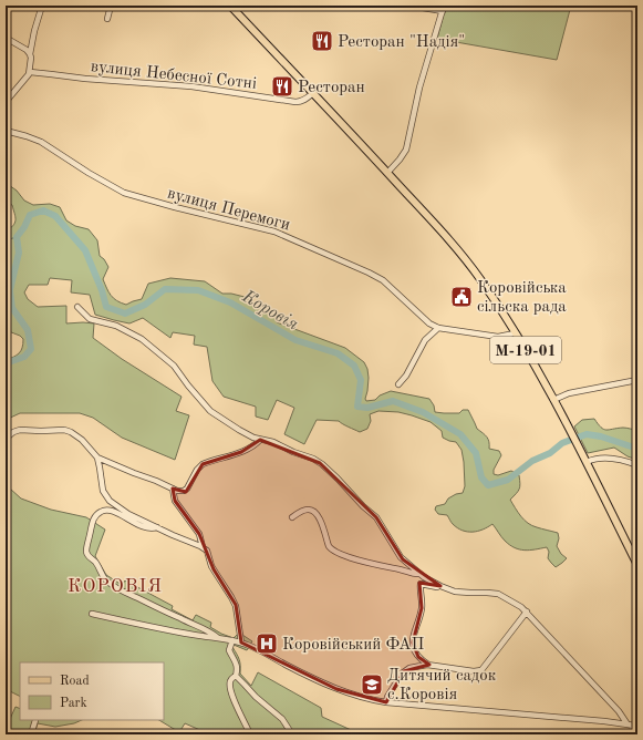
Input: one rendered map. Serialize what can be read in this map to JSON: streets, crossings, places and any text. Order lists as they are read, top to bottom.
{
  "streets": {
    "main road": ["М-19-01"],
    "street": ["вулиця Небесної Сотні", "вулиця Перемоги"]
  },
  "crossings": [
    ["вулиця Небесної Сотні", "М-19-01"],
    ["вулиця Перемоги", "М-19-01"]
  ],
  "districts": ["КОРОВІЯ"],
  "water": ["Коровія"],
  "places": {
    "restaurant": ["Ресторан \"Надія\"", "Ресторан"],
    "public building": ["Коровійська сільска рада"],
    "hospital": ["Коровійський ФАП"],
    "school or university": ["Дитячий садок с.Коровія"]
  },
  "legend": ["Road", "Park"]
}
